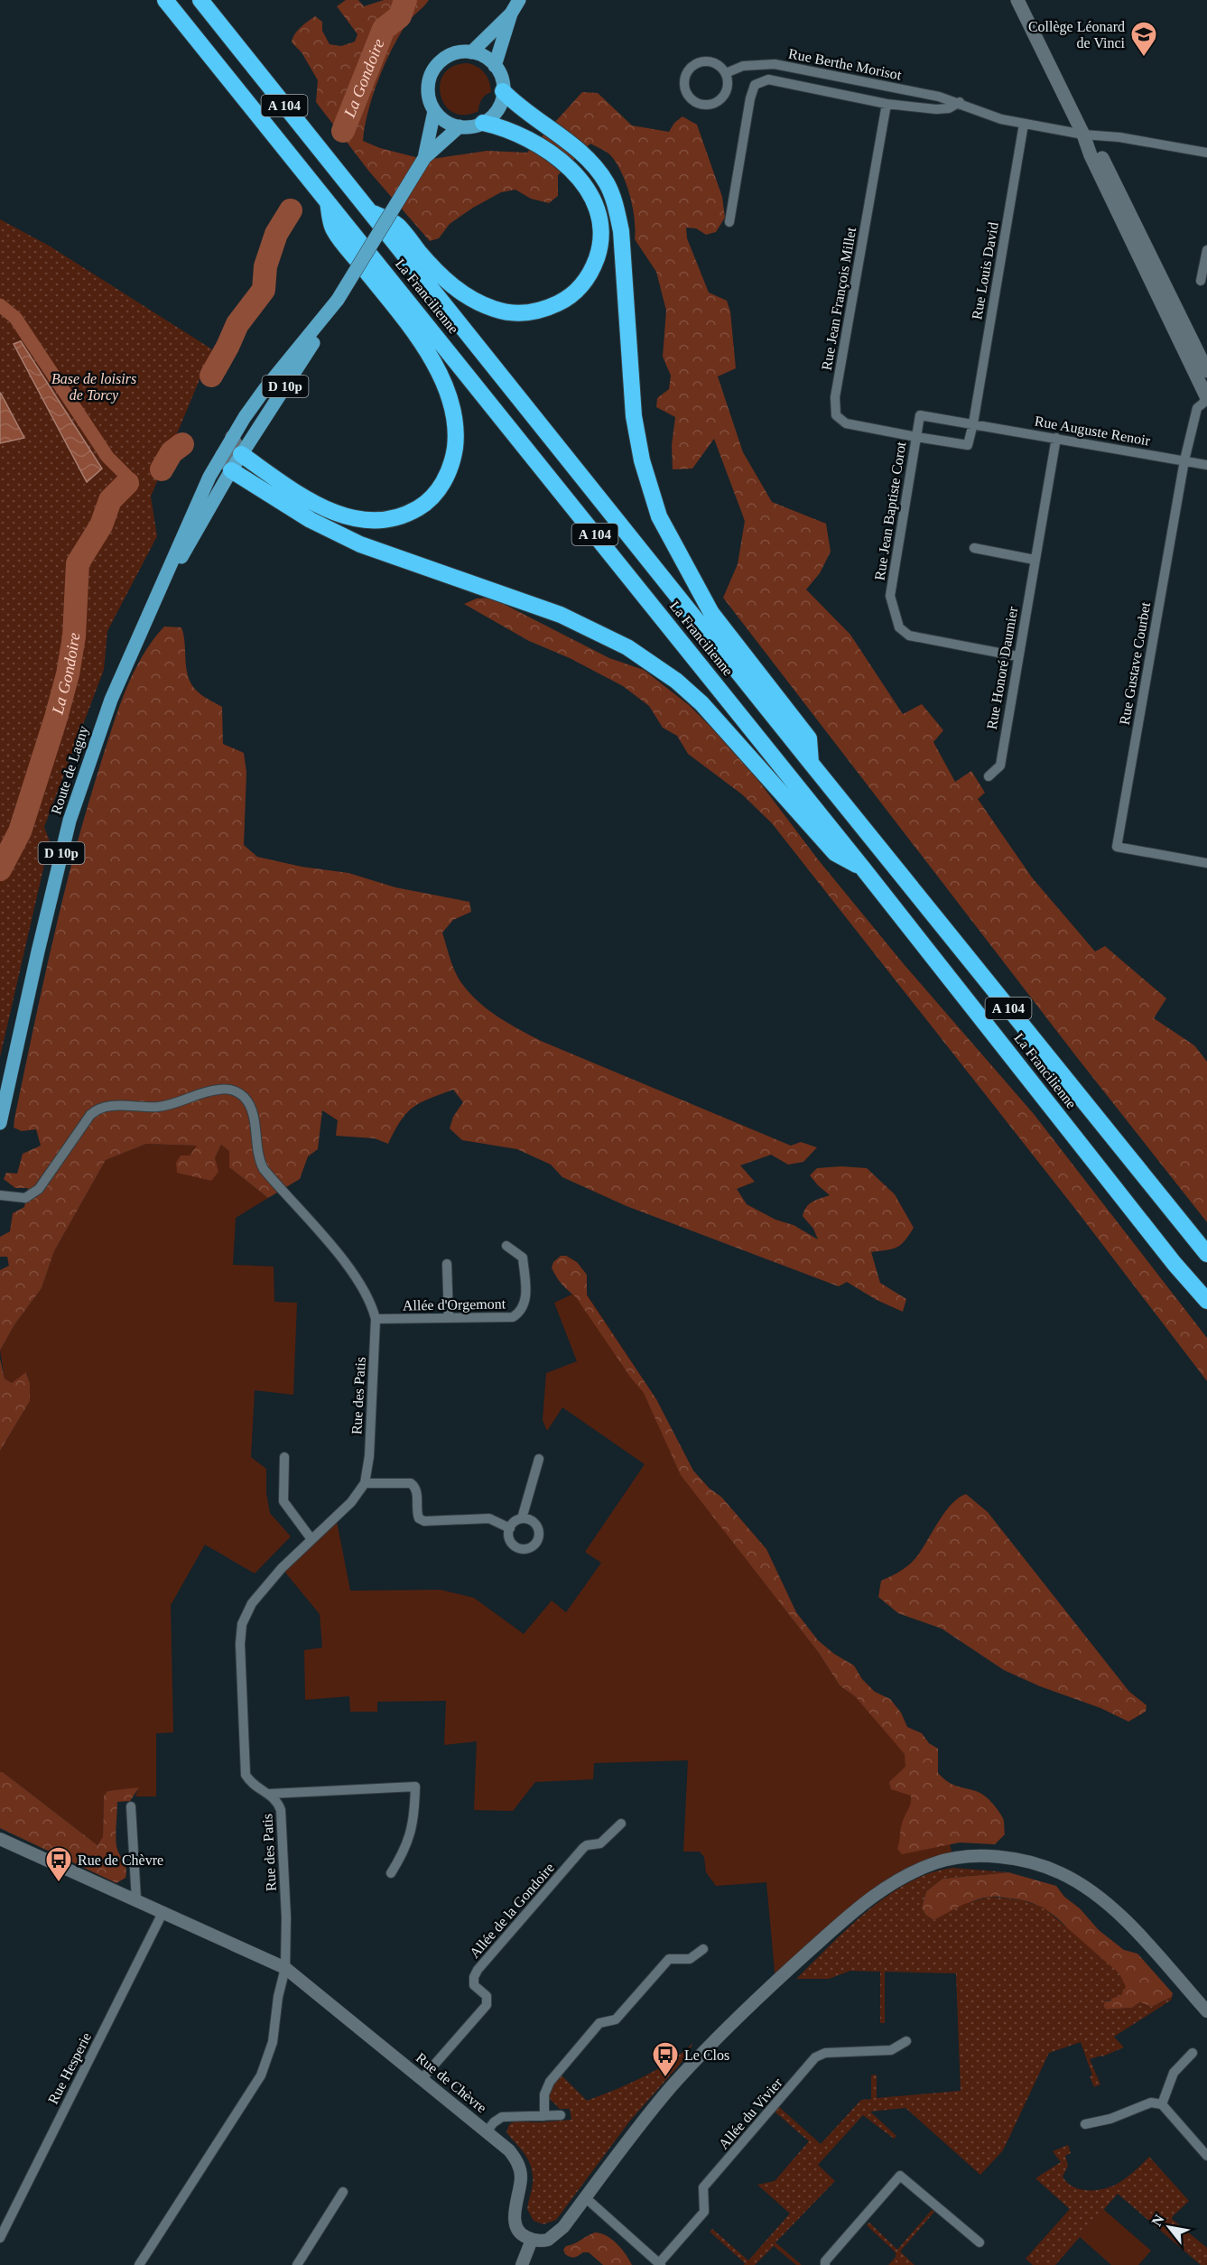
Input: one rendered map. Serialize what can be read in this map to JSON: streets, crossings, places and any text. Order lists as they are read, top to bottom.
{
  "streets": {
    "highway": ["A 104", "La Francilienne"],
    "main road": ["D 10p", "Route de Lagny"],
    "street": [
      "Rue Berthe Morisot",
      "Rue Louis David",
      "Rue Jean François Millet",
      "Rue Auguste Renoir",
      "Rue Jean Baptiste Corot",
      "Rue Gustave Courbet",
      "Rue Honoré Daumier",
      "Allée d'Orgemont",
      "Rue des Patis",
      "Allée de la Gondoire",
      "Rue Hesperie",
      "Rue de Chèvre",
      "Allée du Vivier"
    ]
  },
  "crossings": [
    ["Rue Berthe Morisot", "Rue Louis David"],
    ["Rue Berthe Morisot", "Rue Jean François Millet"],
    ["Rue Louis David", "Rue Jean François Millet"],
    ["Rue Louis David", "Rue Auguste Renoir"],
    ["Rue Louis David", "Rue Jean Baptiste Corot"],
    ["Rue Jean François Millet", "Rue Auguste Renoir"],
    ["Rue Jean François Millet", "Rue Jean Baptiste Corot"],
    ["D 10p", "Route de Lagny"],
    ["Rue Auguste Renoir", "Rue Jean Baptiste Corot"],
    ["Rue Auguste Renoir", "Rue Gustave Courbet"],
    ["Rue Auguste Renoir", "Rue Honoré Daumier"],
    ["Rue Jean Baptiste Corot", "Rue Honoré Daumier"],
    ["Allée d'Orgemont", "Rue des Patis"],
    ["Rue des Patis", "Rue de Chèvre"],
    ["Allée de la Gondoire", "Rue de Chèvre"],
    ["Rue Hesperie", "Rue de Chèvre"]
  ],
  "water": ["La Gondoire"],
  "parks": ["Base de loisirs de Torcy"],
  "places": {
    "school or university": ["Collège Léonard de Vinci"],
    "bus stop": ["Rue de Chèvre", "Le Clos"]
  },
  "north": "top left"
}
